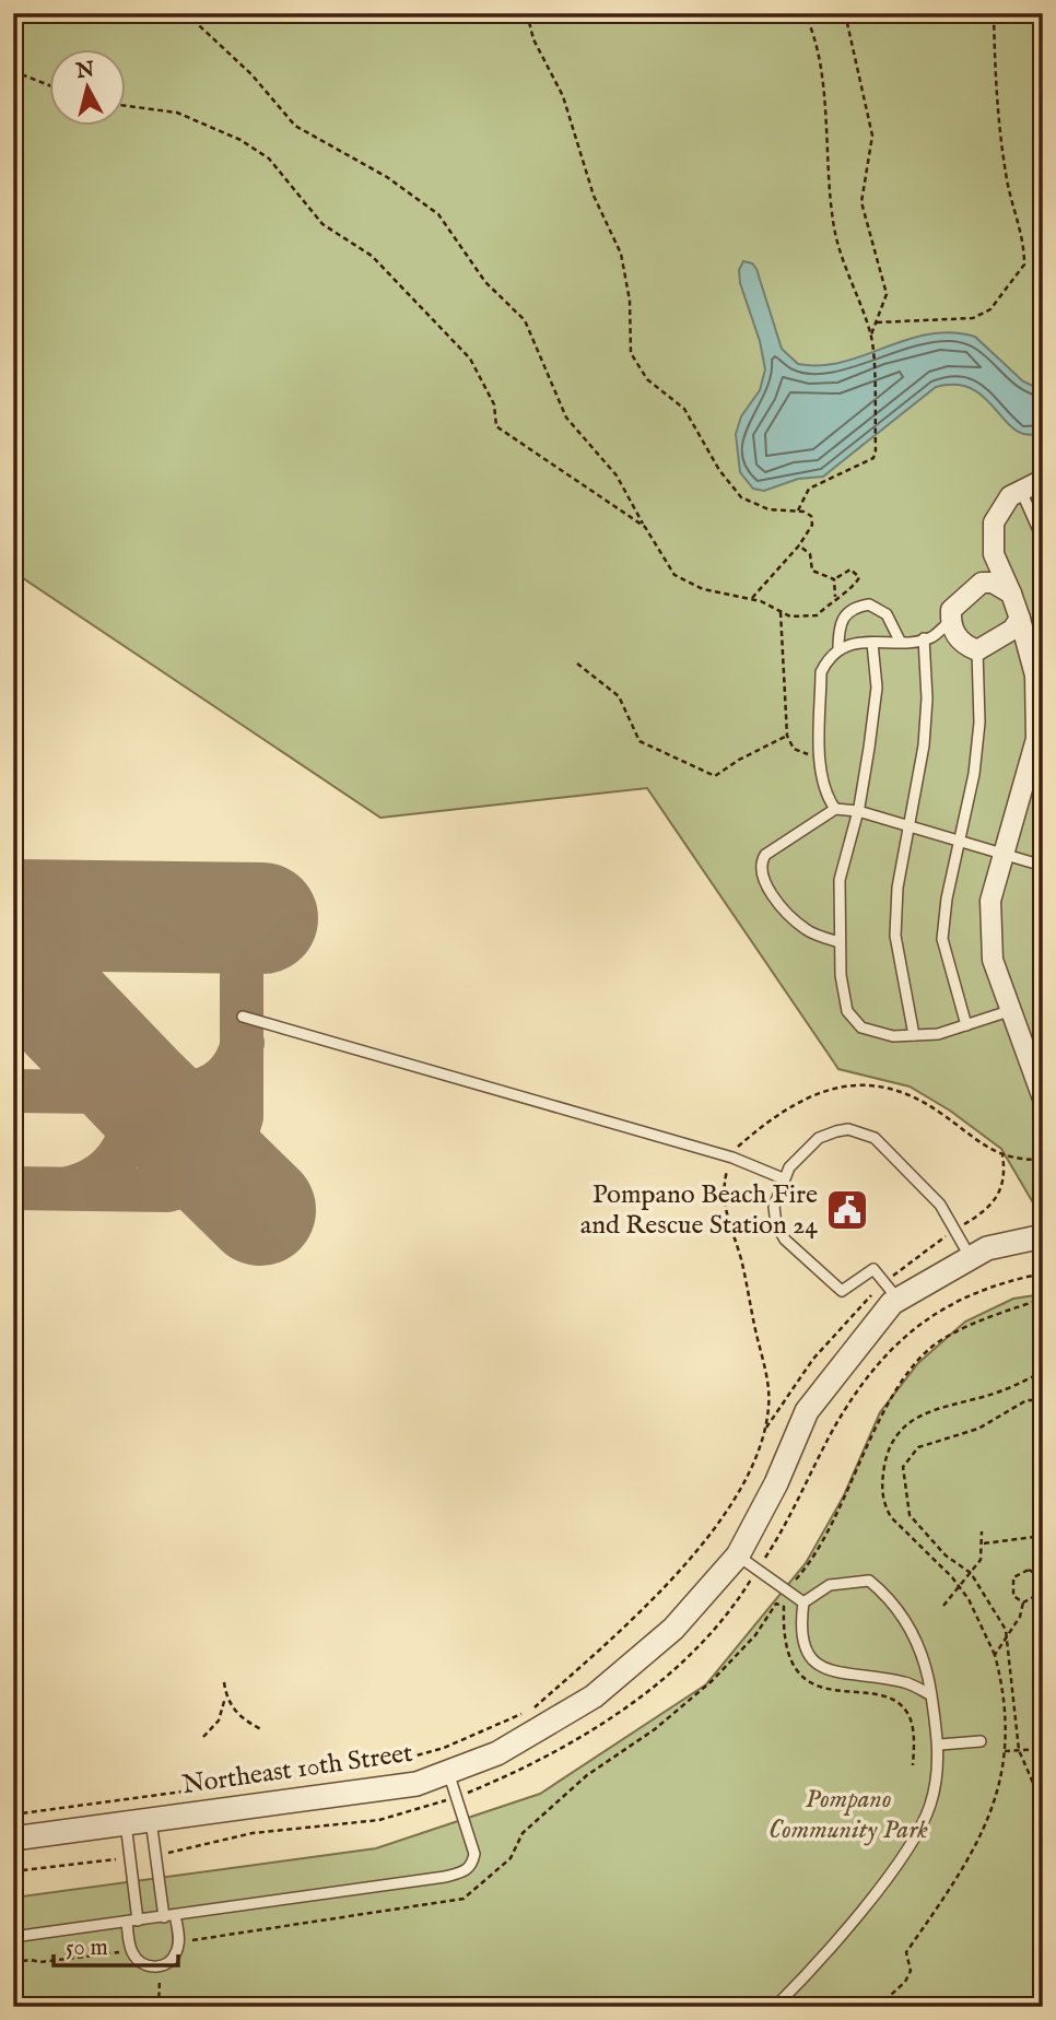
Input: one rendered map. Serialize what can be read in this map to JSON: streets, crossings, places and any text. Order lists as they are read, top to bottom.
{
  "streets": {
    "street": ["Northeast 10th Street"]
  },
  "parks": ["Pompano Community Park"],
  "places": {
    "public building": ["Pompano Beach Fire and Rescue Station 24"]
  },
  "scale_bar": "50 m",
  "north": "top"
}
